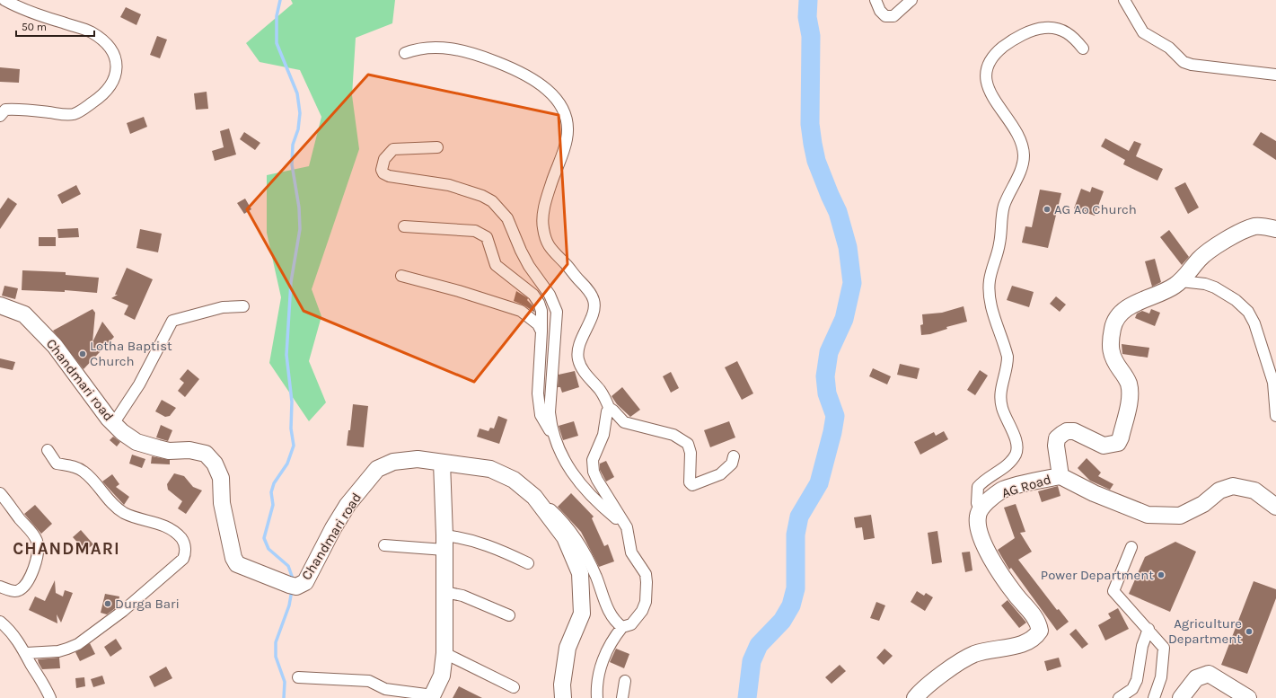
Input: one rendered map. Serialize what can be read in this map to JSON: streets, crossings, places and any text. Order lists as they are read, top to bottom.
{
  "streets": {
    "main road": ["Chandmari road", "AG Road"]
  },
  "districts": ["CHANDMARI"],
  "places": [
    "AG Ao Church",
    "Lotha Baptist Church",
    "Power Department",
    "Durga Bari",
    "Agriculture Department"
  ],
  "scale_bar": "50 m"
}
